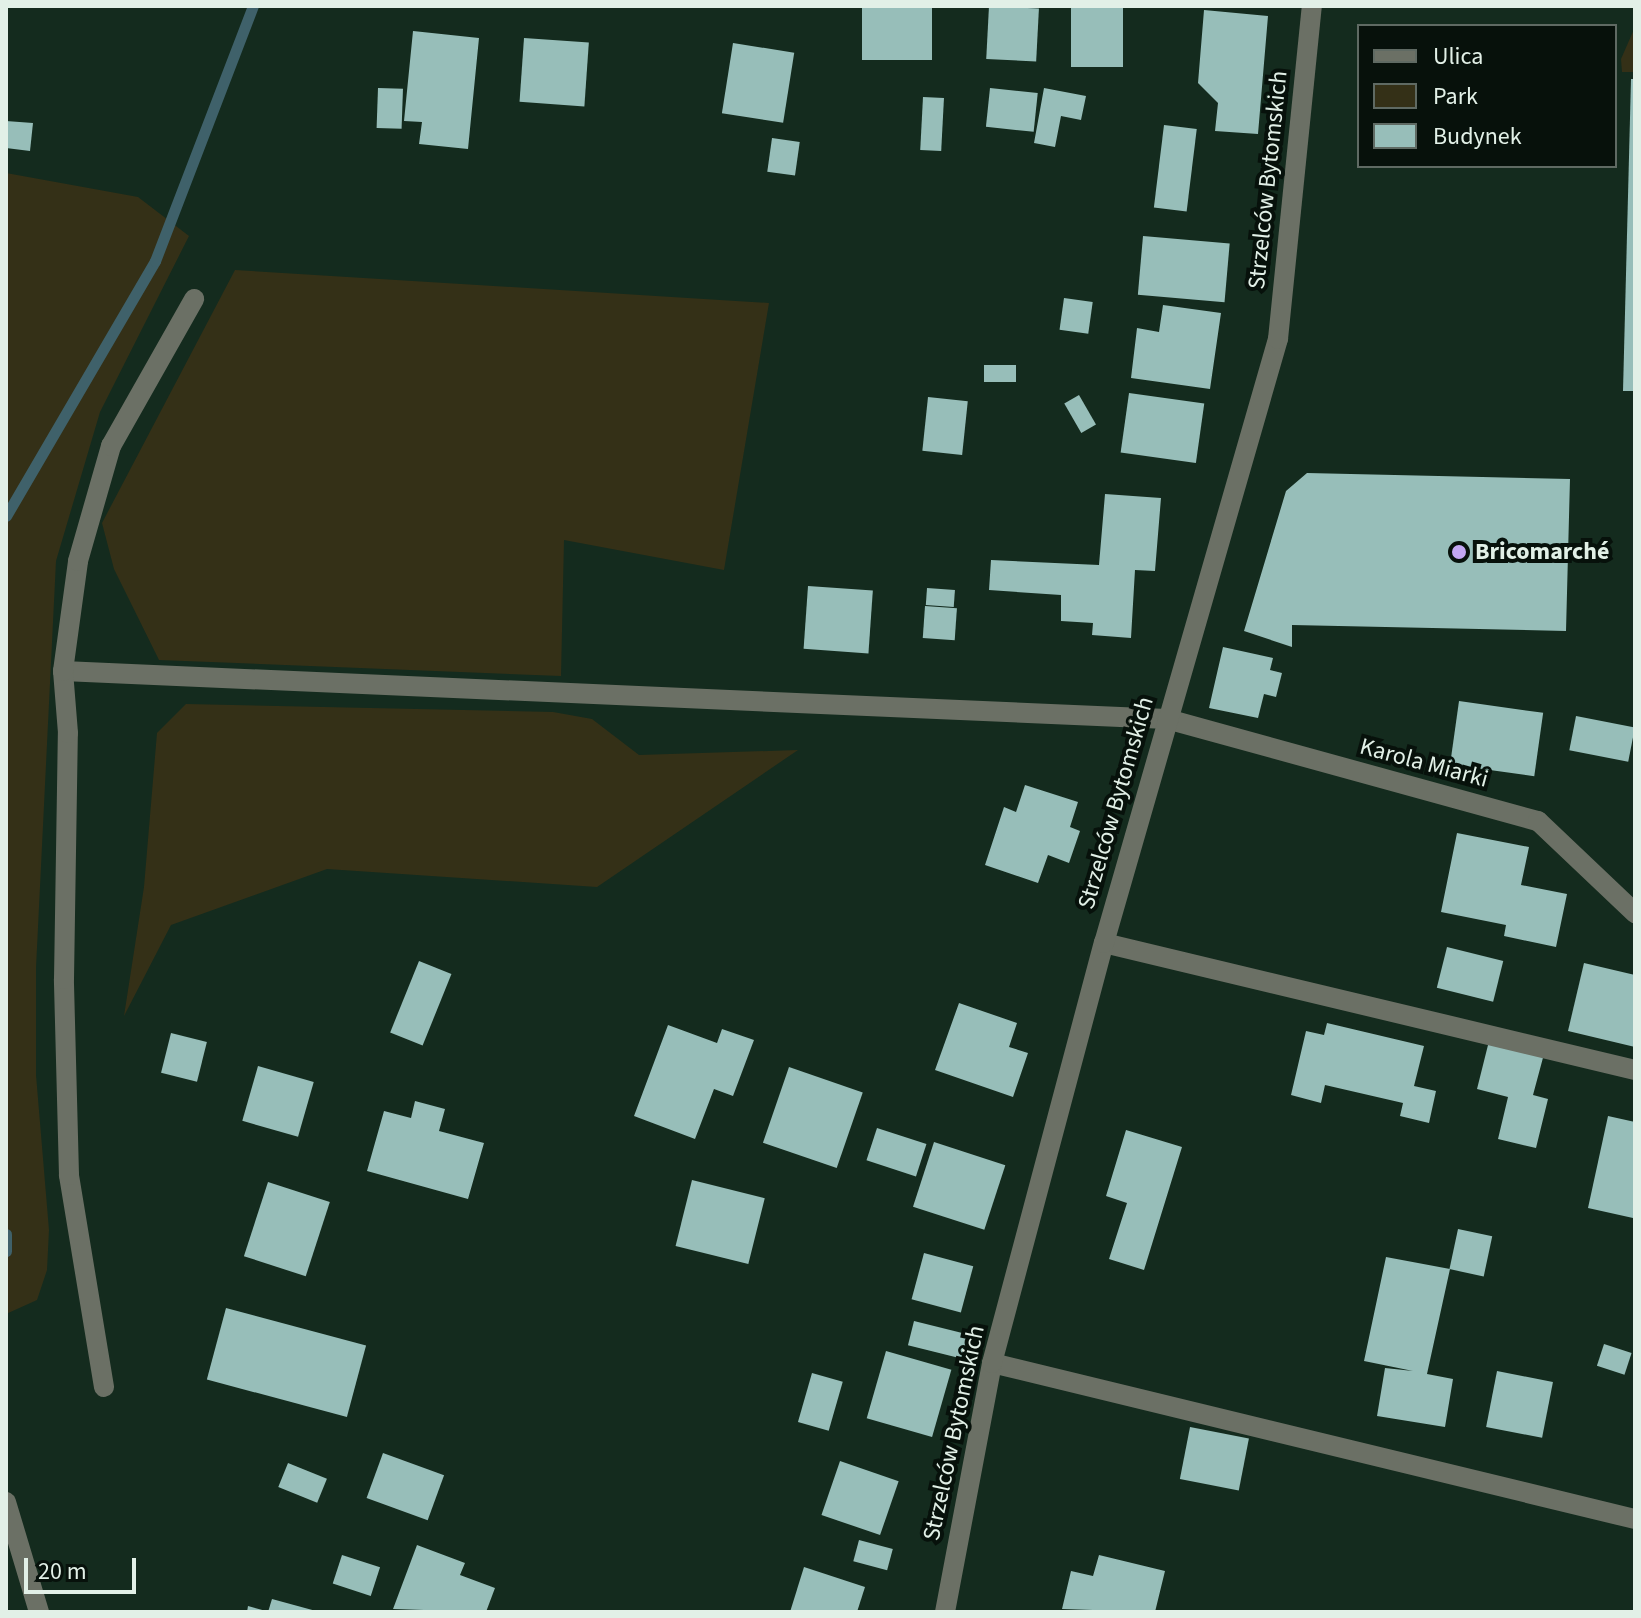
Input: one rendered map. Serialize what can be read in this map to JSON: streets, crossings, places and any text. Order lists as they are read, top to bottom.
{
  "streets": {
    "street": ["Strzelców Bytomskich", "Karola Miarki"]
  },
  "crossings": [
    ["Strzelców Bytomskich", "Karola Miarki"]
  ],
  "places": ["Bricomarché"],
  "legend": ["Ulica", "Park", "Budynek"],
  "scale_bar": "20 m"
}
